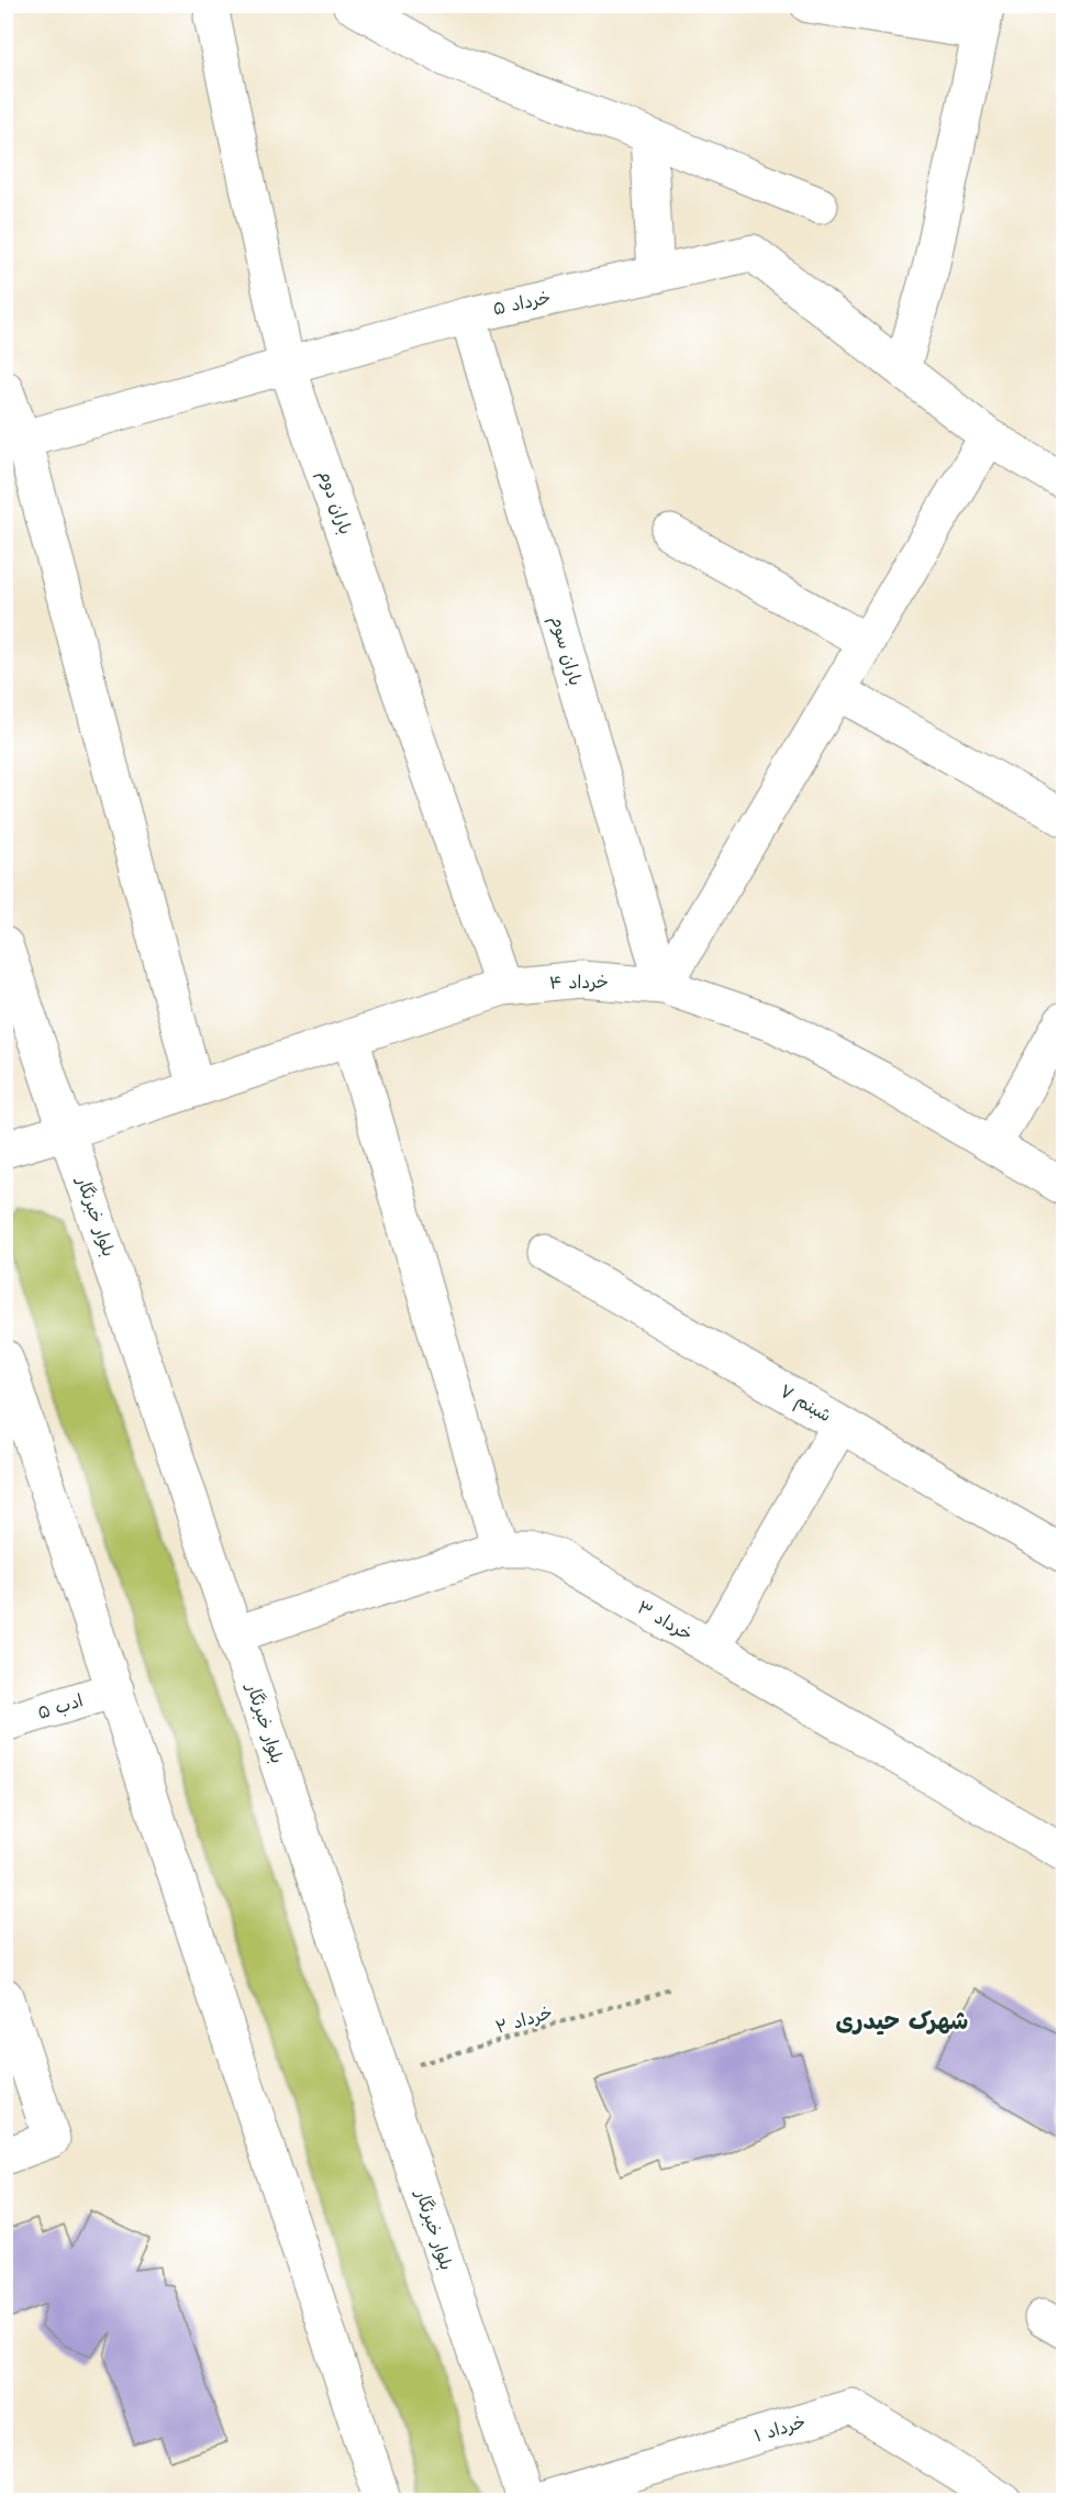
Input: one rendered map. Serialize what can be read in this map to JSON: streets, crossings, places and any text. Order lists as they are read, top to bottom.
{
  "streets": {
    "street": [
      "خرداد ۵",
      "باران دوم",
      "باران سوم",
      "خرداد ۴",
      "بلوار خبرنگار",
      "شبنم ۷",
      "خرداد ۳",
      "ادب ۵",
      "خرداد ۱"
    ],
    "path": ["خرداد ۲"]
  },
  "crossings": [
    ["خرداد ۵", "باران دوم"],
    ["خرداد ۵", "باران سوم"],
    ["باران دوم", "خرداد ۴"],
    ["باران سوم", "خرداد ۴"],
    ["خرداد ۴", "بلوار خبرنگار"],
    ["بلوار خبرنگار", "خرداد ۳"],
    ["بلوار خبرنگار", "خرداد ۲"]
  ],
  "districts": ["شهرک حیدری"]
}
